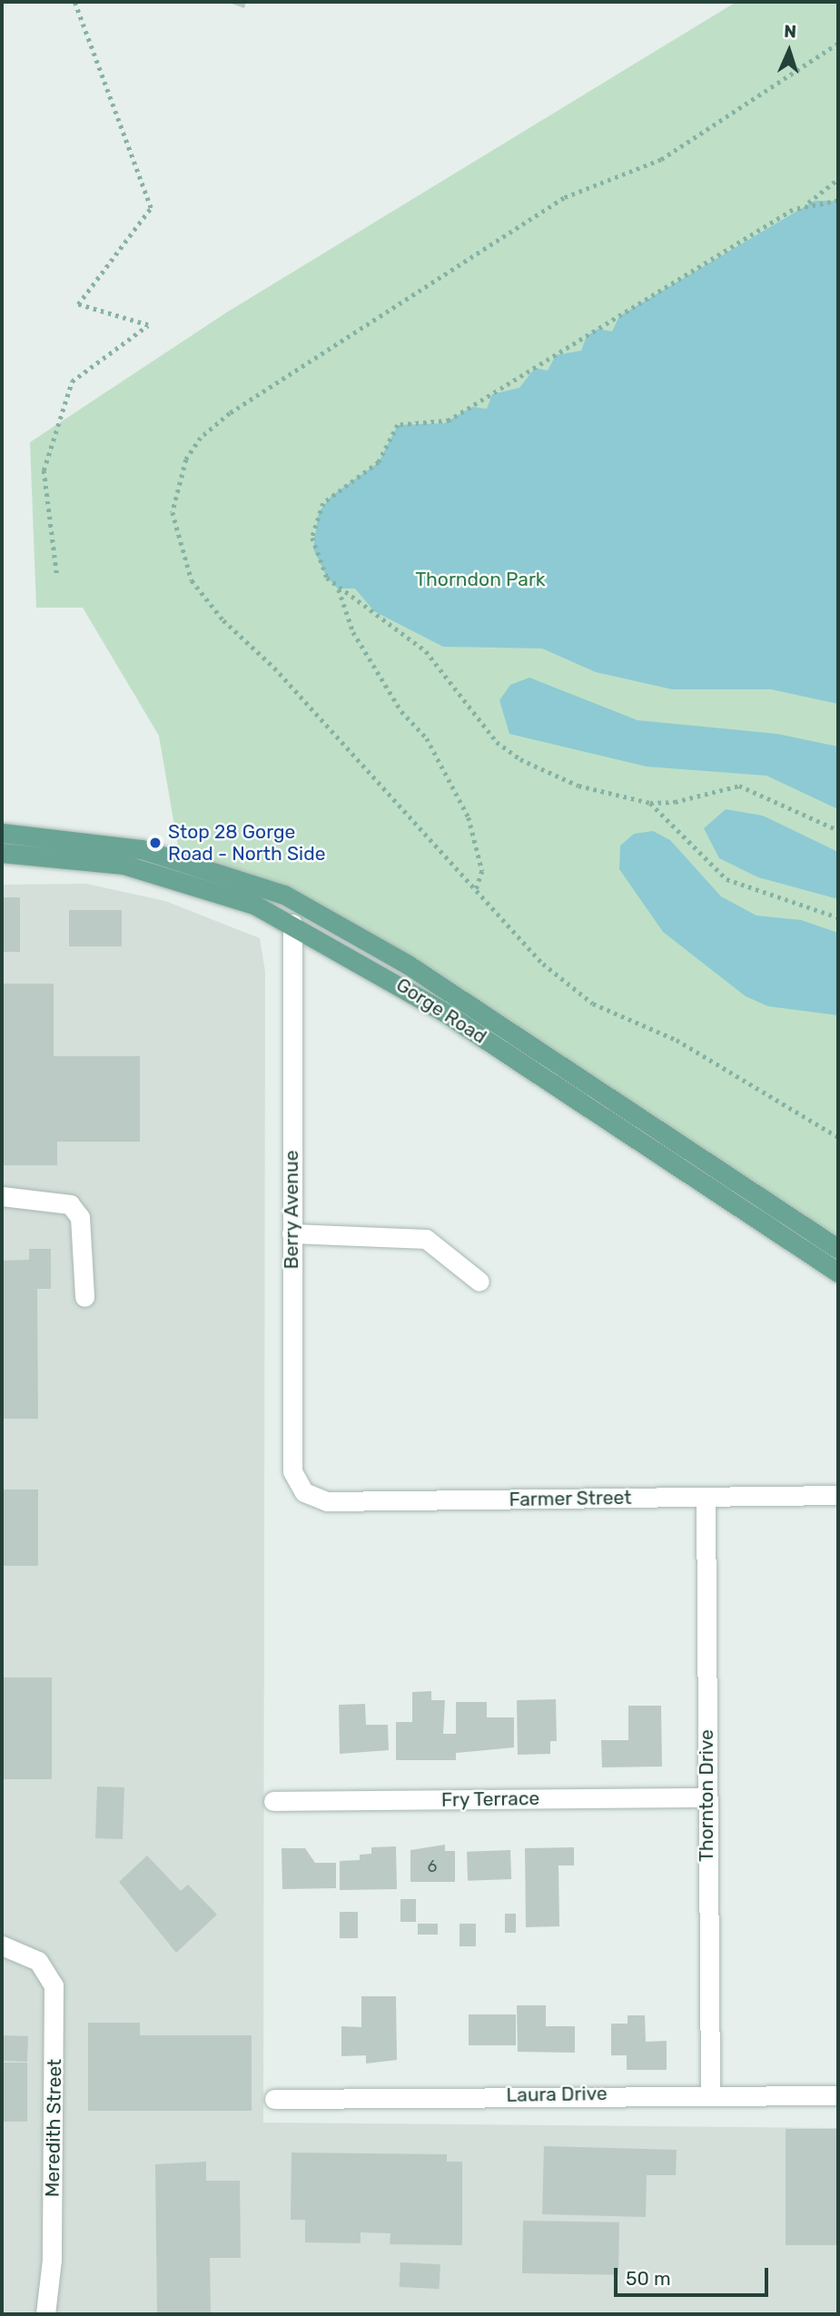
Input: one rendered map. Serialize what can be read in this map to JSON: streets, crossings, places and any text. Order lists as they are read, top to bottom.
{
  "streets": {
    "main road": ["Gorge Road"],
    "street": [
      "Berry Avenue",
      "Farmer Street",
      "Thornton Drive",
      "Fry Terrace",
      "Laura Drive",
      "Meredith Street"
    ]
  },
  "crossings": [
    ["Gorge Road", "Berry Avenue"],
    ["Berry Avenue", "Farmer Street"],
    ["Farmer Street", "Thornton Drive"],
    ["Thornton Drive", "Fry Terrace"],
    ["Thornton Drive", "Laura Drive"]
  ],
  "parks": ["Thorndon Park"],
  "places": ["Stop 28 Gorge Road - North Side"],
  "house_numbers": ["6"],
  "scale_bar": "50 m",
  "north": "top"
}
